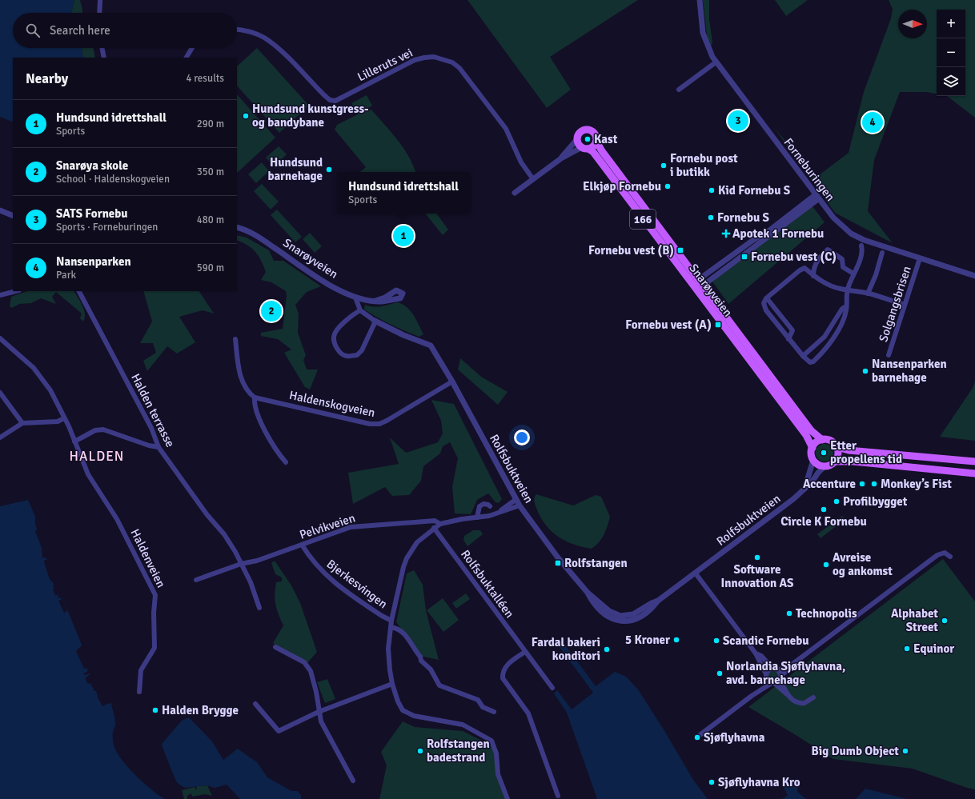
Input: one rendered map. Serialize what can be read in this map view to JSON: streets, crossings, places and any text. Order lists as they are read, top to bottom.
{
  "streets": {
    "main road": ["166", "Snarøyveien"],
    "street": [
      "Lilleruts vei",
      "Forneburingen",
      "Solgangsbrisen",
      "Haldenskogveien",
      "Halden terrasse",
      "Rolfsbuktveien",
      "Pelvikveien",
      "Haldenveien",
      "Bjerkesvingen",
      "Rolfsbuktalléen"
    ]
  },
  "crossings": [
    ["Forneburingen", "Solgangsbrisen"],
    ["166", "Snarøyveien"],
    ["166", "Rolfsbuktveien"],
    ["Snarøyveien", "Rolfsbuktveien"],
    ["Haldenskogveien", "Rolfsbuktveien"],
    ["Halden terrasse", "Pelvikveien"],
    ["Pelvikveien", "Bjerkesvingen"]
  ],
  "districts": ["HALDEN"],
  "places": {
    "other": [
      "Hundsund kunstgress- og bandybane",
      "Kast",
      "Fornebu post i butikk",
      "Hundsund barnehage",
      "Elkjøp Fornebu",
      "Kid Fornebu S",
      "Fornebu S",
      "Nansenparken barnehage",
      "Etter propellens tid",
      "Accenture",
      "Monkey’s Fist",
      "Profilbygget",
      "Circle K Fornebu",
      "Software Innovation AS",
      "Avreise og ankomst",
      "Technopolis",
      "Alphabet Street",
      "5 Kroner",
      "Scandic Fornebu",
      "Equinor",
      "Fardal bakeri konditori",
      "Norlandia Sjøflyhavna, avd. barnehage",
      "Halden Brygge",
      "Sjøflyhavna",
      "Rolfstangen badestrand",
      "Big Dumb Object",
      "Sjøflyhavna Kro"
    ],
    "health": ["Apotek 1 Fornebu"],
    "transit": [
      "Fornebu vest (B)",
      "Fornebu vest (C)",
      "Fornebu vest (A)",
      "Rolfstangen"
    ]
  },
  "north": "right",
  "page": {
    "map_buttons": ["+", "−"],
    "search": "Search here",
    "heading": ["Nearby", "4 results"],
    "list": [
      {
        "mark": "1",
        "name": "Hundsund idrettshall",
        "note": "Sports",
        "value": "290 m"
      },
      {
        "mark": "2",
        "name": "Snarøya skole",
        "note": "School · Haldenskogveien",
        "value": "350 m"
      },
      {
        "mark": "3",
        "name": "SATS Fornebu",
        "note": "Sports · Forneburingen",
        "value": "480 m"
      },
      {
        "mark": "4",
        "name": "Nansenparken",
        "note": "Park",
        "value": "590 m"
      }
    ],
    "pins": [
      "3",
      "4",
      "1",
      "2"
    ],
    "popup": ["Hundsund idrettshall", "Sports"]
  }
}
